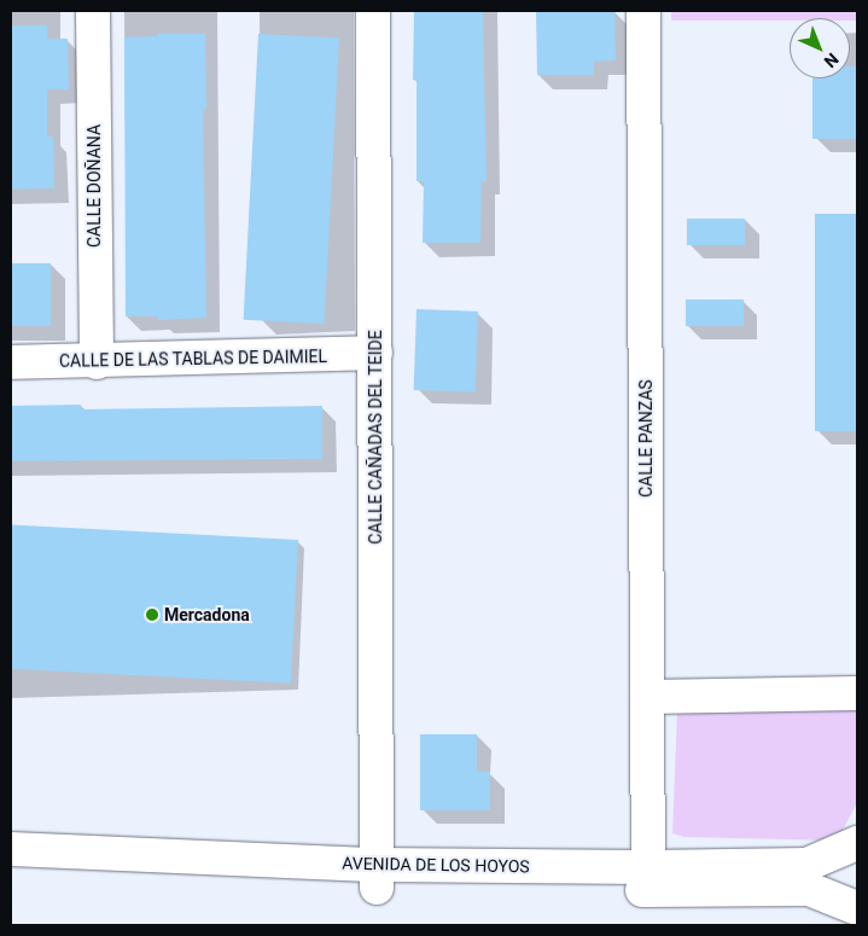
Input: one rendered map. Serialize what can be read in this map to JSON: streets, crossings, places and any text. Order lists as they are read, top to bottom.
{
  "streets": {
    "street": [
      "CALLE DOÑANA",
      "CALLE DE LAS TABLAS DE DAIMIEL",
      "CALLE CAÑADAS DEL TEIDE",
      "CALLE PANZAS",
      "AVENIDA DE LOS HOYOS"
    ]
  },
  "crossings": [
    ["CALLE DOÑANA", "CALLE DE LAS TABLAS DE DAIMIEL"],
    ["CALLE DE LAS TABLAS DE DAIMIEL", "CALLE CAÑADAS DEL TEIDE"],
    ["CALLE CAÑADAS DEL TEIDE", "AVENIDA DE LOS HOYOS"],
    ["CALLE PANZAS", "AVENIDA DE LOS HOYOS"]
  ],
  "places": ["Mercadona"],
  "north": "bottom right"
}
